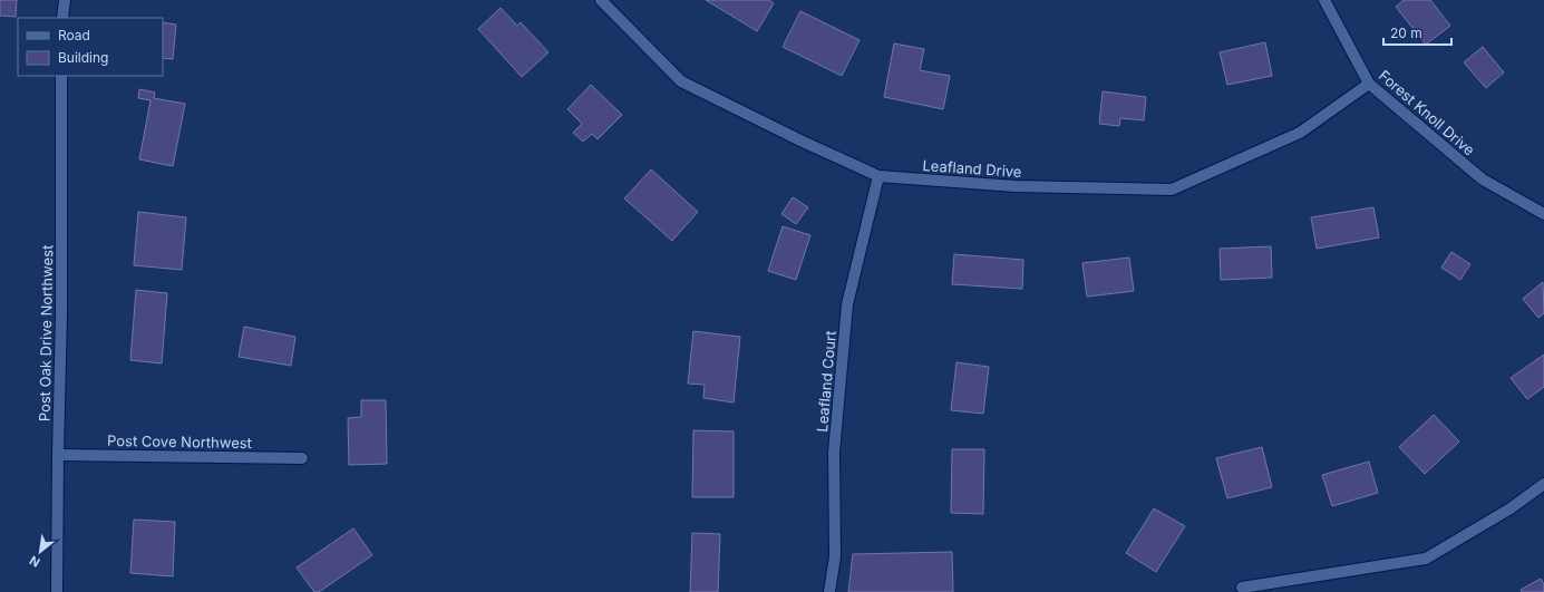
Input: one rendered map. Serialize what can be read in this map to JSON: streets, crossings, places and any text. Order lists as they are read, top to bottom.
{
  "streets": {
    "street": [
      "Forest Knoll Drive",
      "Leafland Drive",
      "Post Oak Drive Northwest",
      "Leafland Court",
      "Post Cove Northwest"
    ]
  },
  "crossings": [
    ["Forest Knoll Drive", "Leafland Drive"],
    ["Leafland Drive", "Leafland Court"],
    ["Post Oak Drive Northwest", "Post Cove Northwest"]
  ],
  "legend": ["Road", "Building"],
  "scale_bar": "20 m",
  "north": "bottom left"
}
